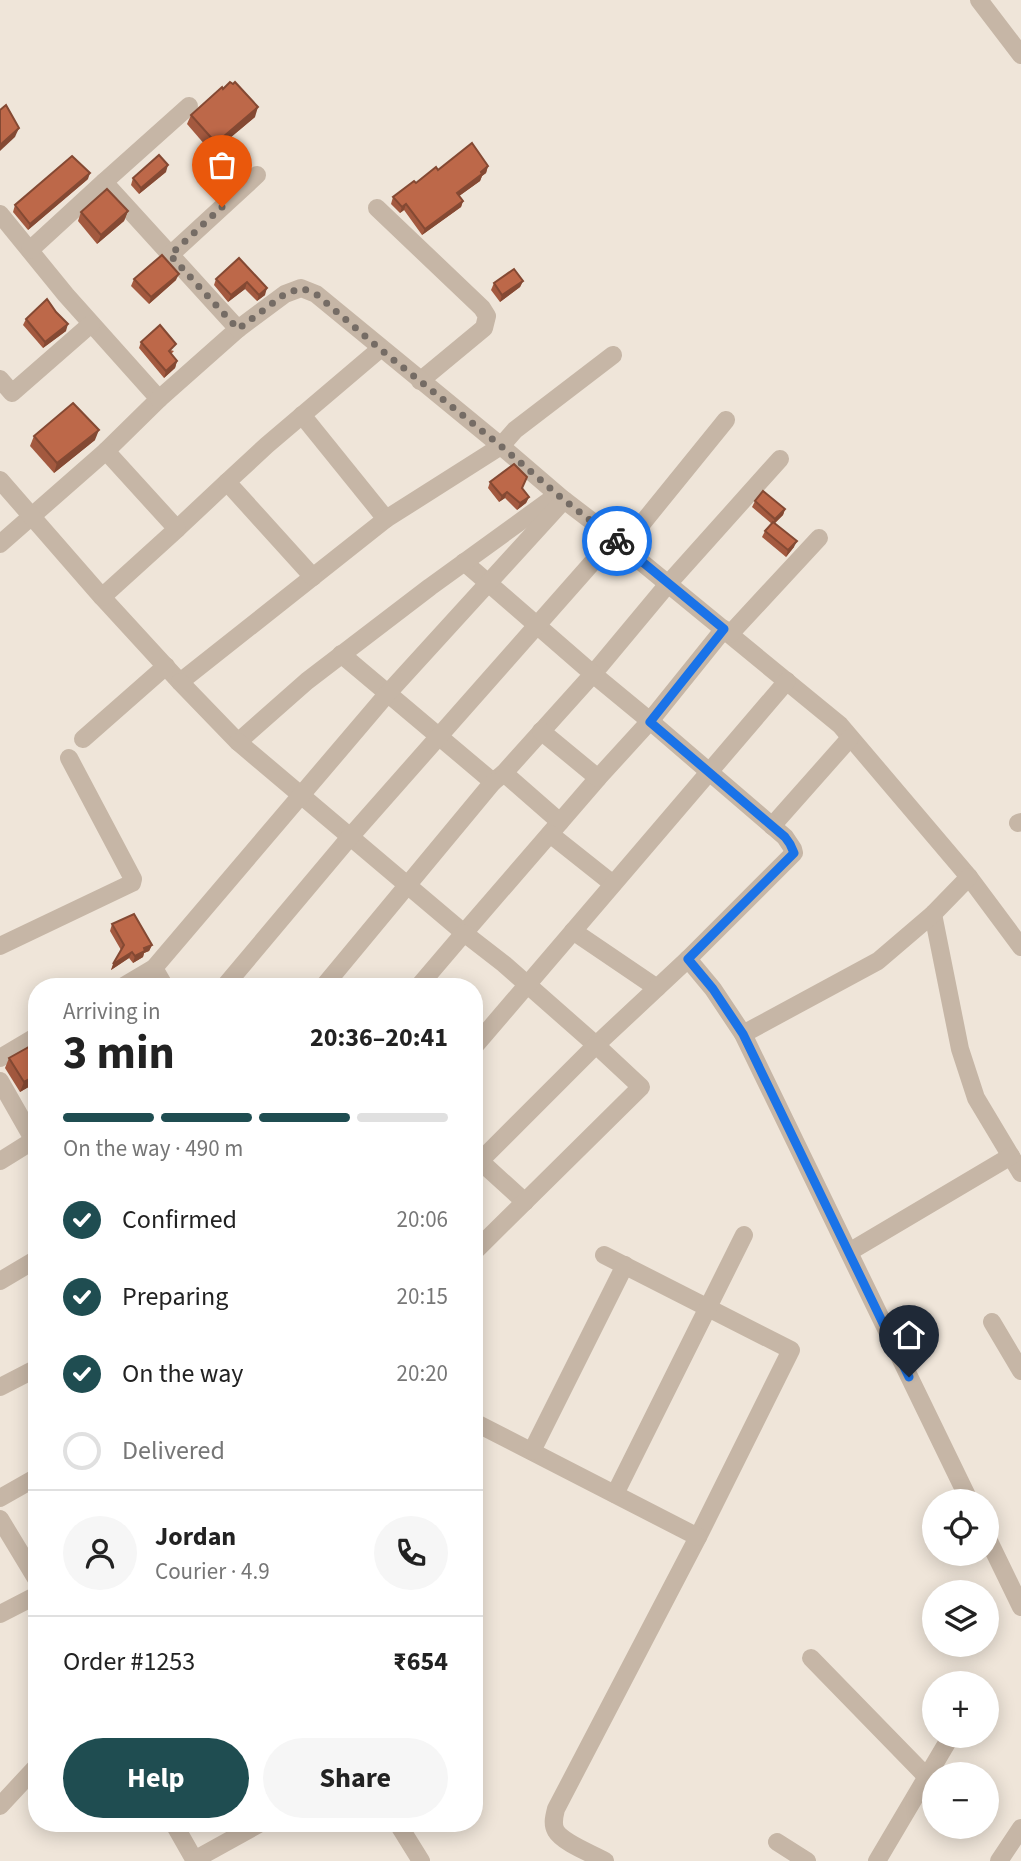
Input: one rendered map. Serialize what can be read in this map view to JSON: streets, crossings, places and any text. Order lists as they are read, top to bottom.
{
  "page": {
    "heading": ["3 min", "Arriving in", "20:36–20:41"],
    "panel": [
      "Jordan",
      "Courier · 4.9",
      "Order #1253",
      "₹654"
    ],
    "bar": "On the way · 490 m",
    "list": [
      ["Confirmed", "20:06"],
      ["Preparing", "20:15"],
      ["On the way", "20:20"],
      "Delivered"
    ],
    "map_buttons": ["+", "−"],
    "buttons": ["Help", "Share"]
  }
}
